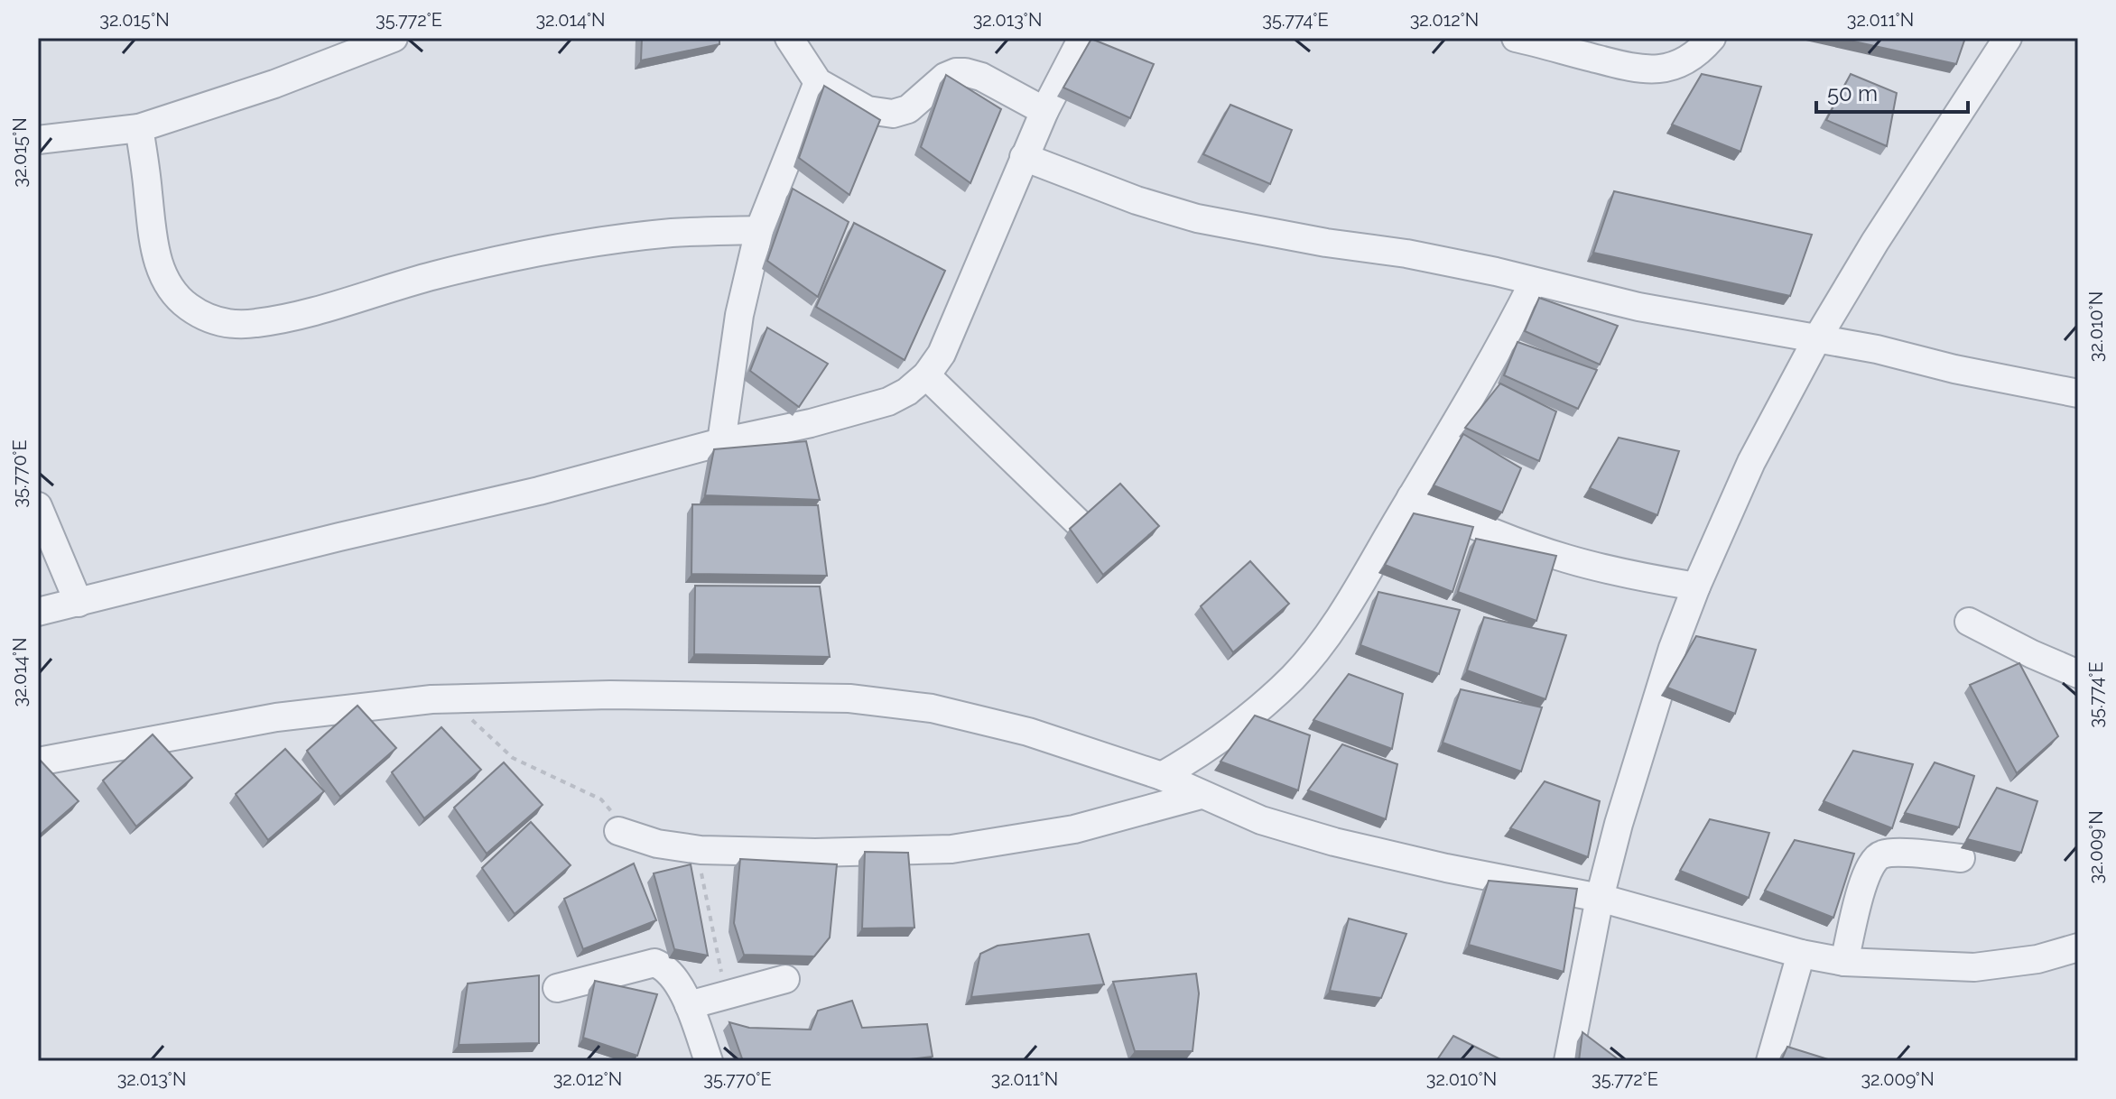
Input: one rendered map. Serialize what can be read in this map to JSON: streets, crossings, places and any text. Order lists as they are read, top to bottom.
{
  "scale_bar": "50 m",
  "coordinates": [
    "32.015°N",
    "35.772°E",
    "32.014°N",
    "32.013°N",
    "35.774°E",
    "32.012°N",
    "32.011°N",
    "32.010°N",
    "35.770°E",
    "32.009°N"
  ]
}
